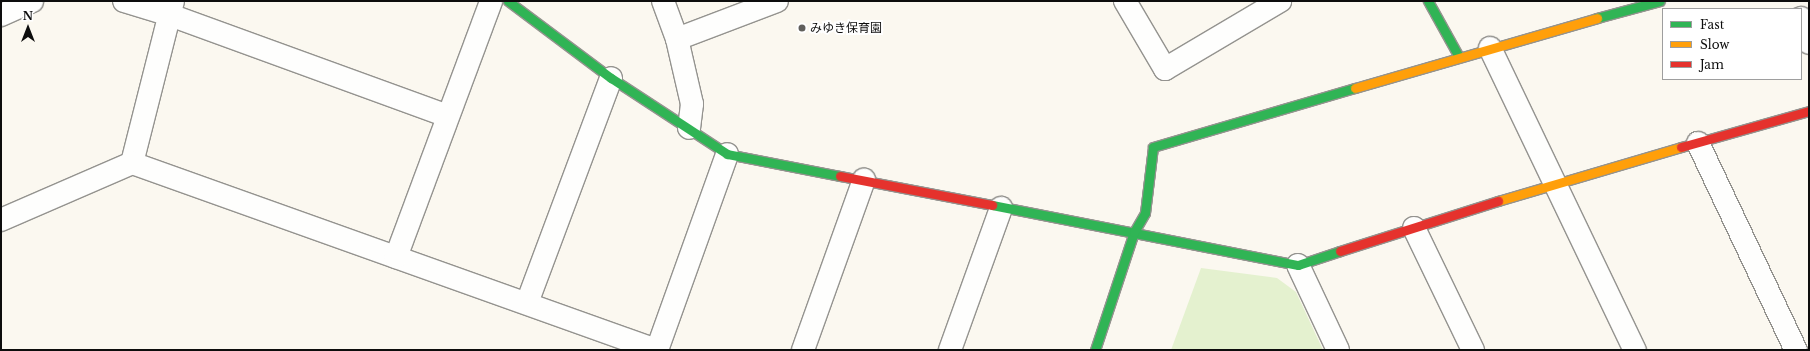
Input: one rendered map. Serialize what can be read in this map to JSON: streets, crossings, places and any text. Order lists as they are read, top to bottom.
{
  "places": ["みゆき保育園"],
  "legend": ["Fast", "Slow", "Jam"],
  "north": "top"
}
